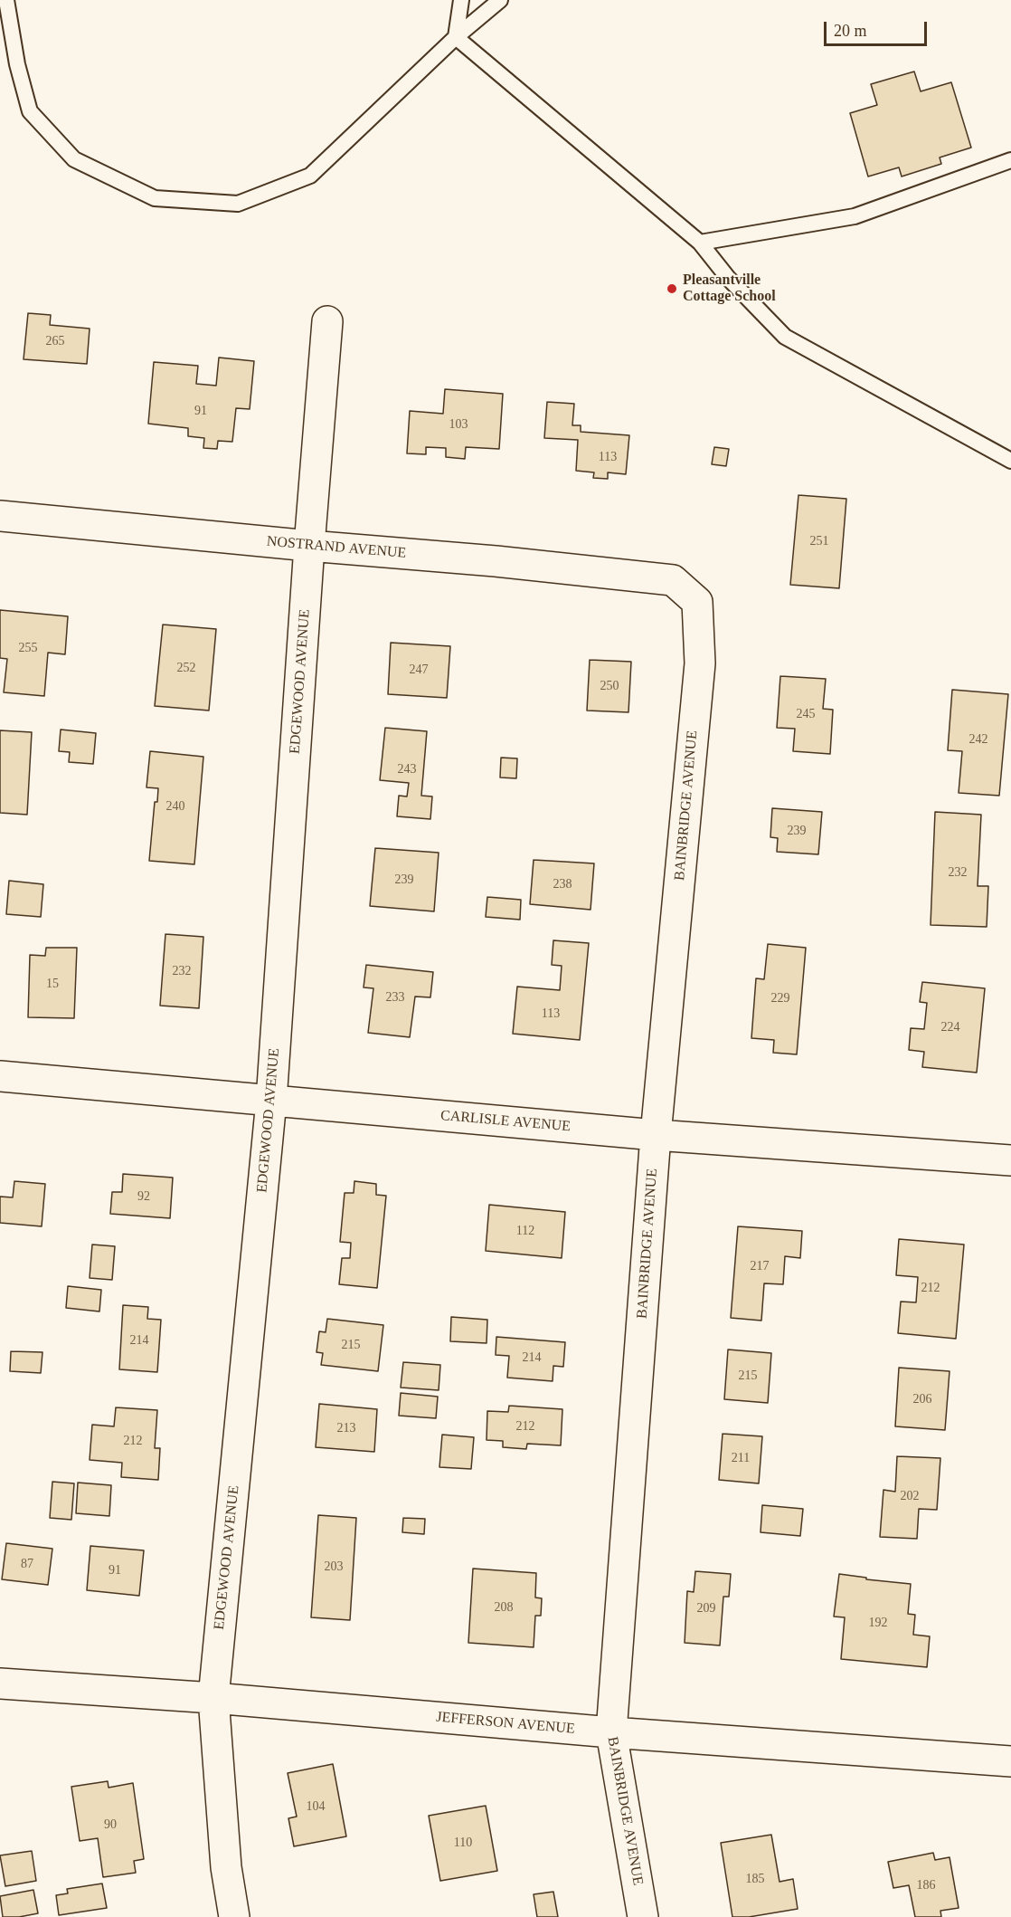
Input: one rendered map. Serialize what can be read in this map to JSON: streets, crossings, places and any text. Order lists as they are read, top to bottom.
{
  "streets": {
    "street": [
      "NOSTRAND AVENUE",
      "EDGEWOOD AVENUE",
      "BAINBRIDGE AVENUE",
      "CARLISLE AVENUE",
      "JEFFERSON AVENUE"
    ]
  },
  "crossings": [
    ["NOSTRAND AVENUE", "EDGEWOOD AVENUE"],
    ["NOSTRAND AVENUE", "BAINBRIDGE AVENUE"],
    ["EDGEWOOD AVENUE", "CARLISLE AVENUE"],
    ["EDGEWOOD AVENUE", "JEFFERSON AVENUE"],
    ["BAINBRIDGE AVENUE", "CARLISLE AVENUE"],
    ["BAINBRIDGE AVENUE", "JEFFERSON AVENUE"]
  ],
  "places": ["Pleasantville Cottage School"],
  "house_numbers": [
    "265",
    "91",
    "103",
    "113",
    "251",
    "255",
    "252",
    "247",
    "250",
    "245",
    "242",
    "243",
    "240",
    "239",
    "232",
    "239",
    "238",
    "232",
    "15",
    "233",
    "229",
    "113",
    "224",
    "92",
    "112",
    "217",
    "212",
    "214",
    "215",
    "214",
    "215",
    "206",
    "212",
    "213",
    "212",
    "211",
    "202",
    "87",
    "203",
    "91",
    "208",
    "209",
    "192",
    "104",
    "90",
    "110",
    "185",
    "186"
  ],
  "scale_bar": "20 m"
}
